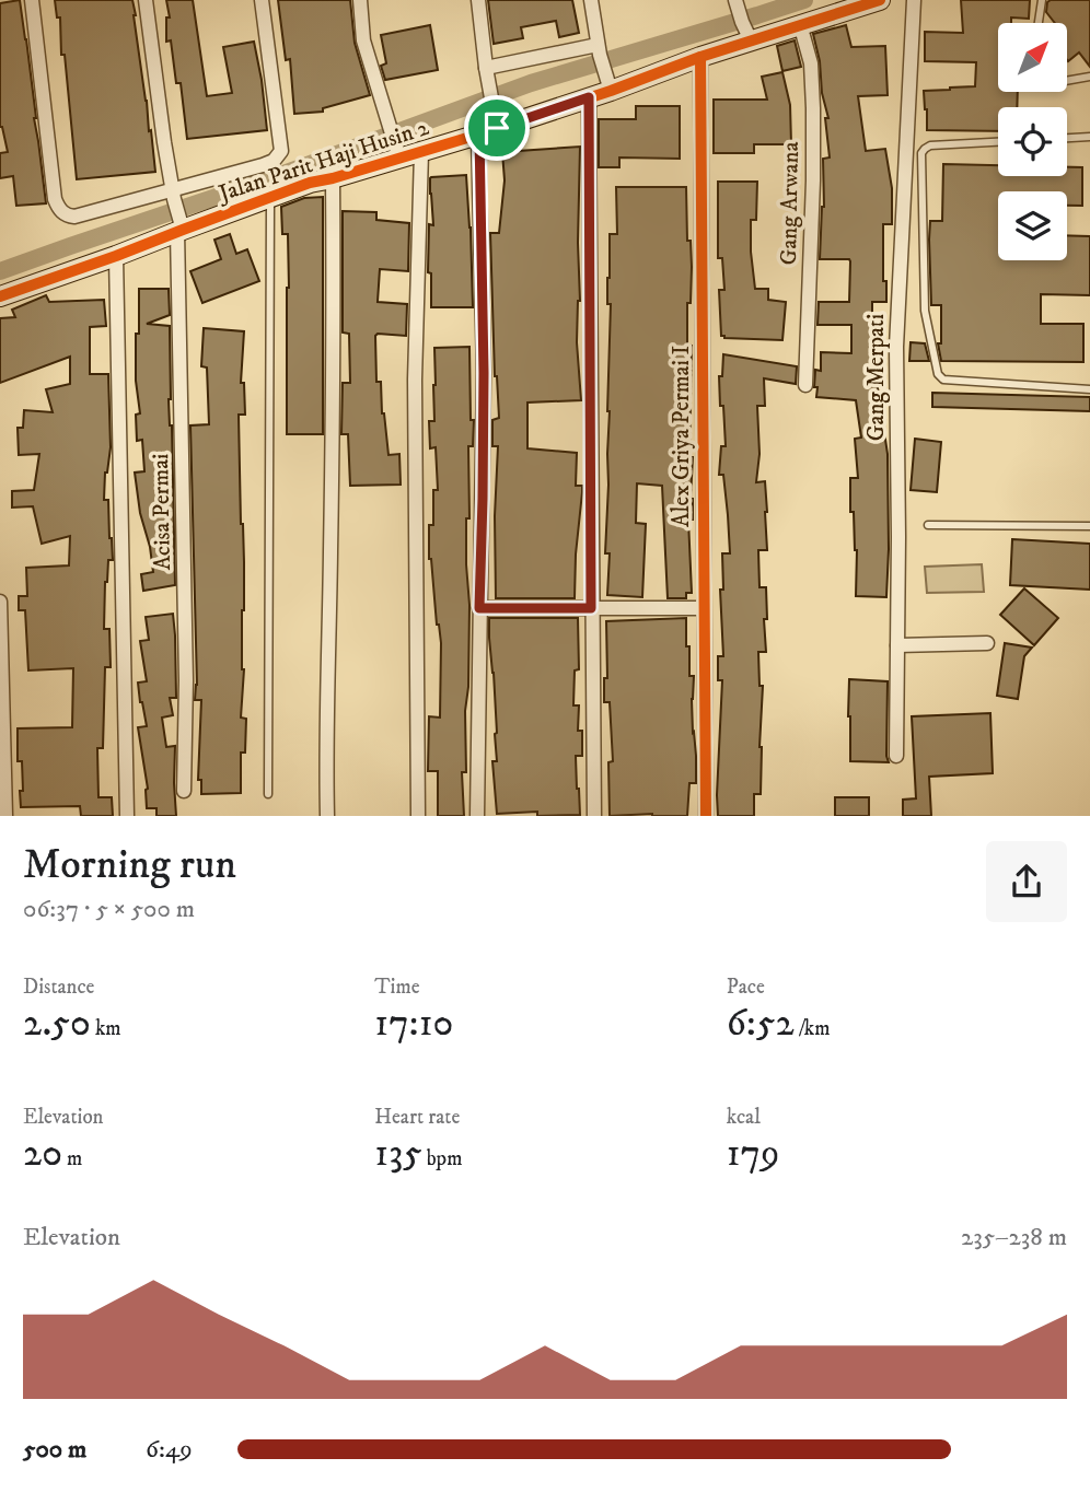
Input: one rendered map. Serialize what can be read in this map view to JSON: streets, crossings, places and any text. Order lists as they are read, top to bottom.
{
  "streets": {
    "street": [
      "Jalan Parit Haji Husin 2",
      "Gang Arwana",
      "Gang Merpati",
      "Alex Griya Permai I",
      "Acisa Permai"
    ]
  },
  "crossings": [
    ["Jalan Parit Haji Husin 2", "Gang Arwana"],
    ["Jalan Parit Haji Husin 2", "Alex Griya Permai I"],
    ["Jalan Parit Haji Husin 2", "Acisa Permai"]
  ],
  "north": "top right",
  "page": {
    "heading": ["Morning run", "06:37 · 5 × 500 m"],
    "stats": [
      ["Distance", "2.50 km"],
      ["Time", "17:10"],
      ["Pace", "6:52 /km"],
      ["Elevation", "20 m"],
      ["Heart rate", "135 bpm"],
      ["kcal", "179"]
    ],
    "chart": ["Elevation", "235–238 m"],
    "list": [
      {
        "name": "500 m",
        "note": "6:49"
      }
    ]
  }
}
